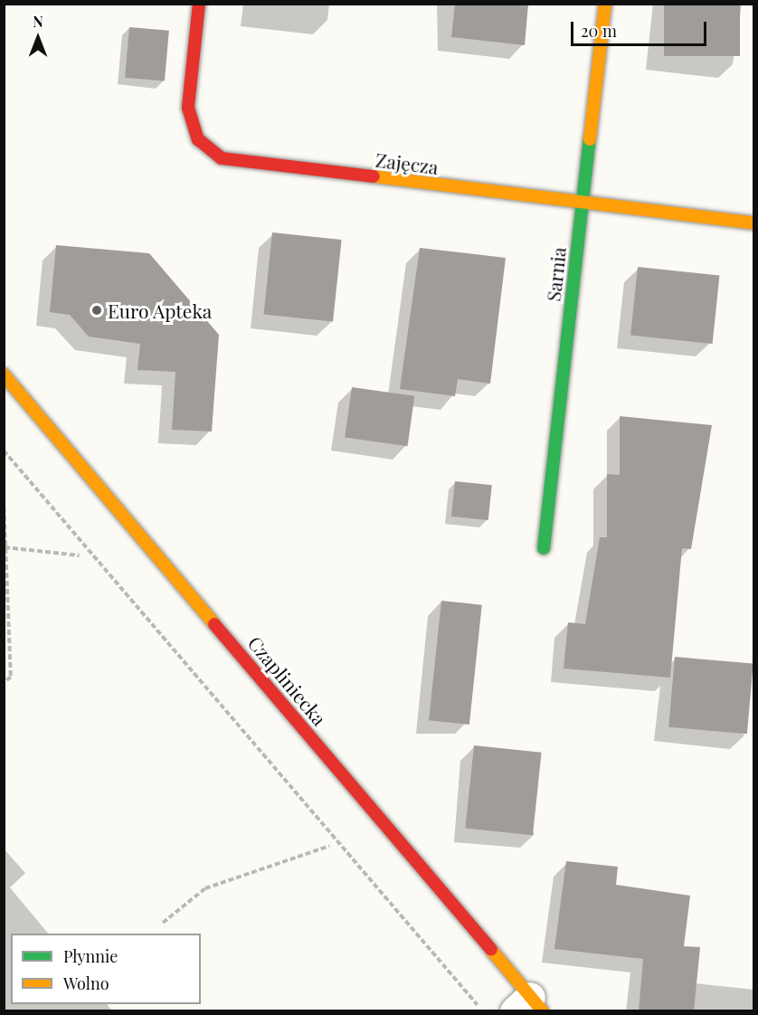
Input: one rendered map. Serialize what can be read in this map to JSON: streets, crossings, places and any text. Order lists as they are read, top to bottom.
{
  "streets": {
    "street": ["Zajęcza", "Sarnia", "Czapliniecka"]
  },
  "crossings": [
    ["Zajęcza", "Sarnia"]
  ],
  "places": ["Euro Apteka"],
  "legend": ["Płynnie", "Wolno"],
  "scale_bar": "20 m",
  "north": "top"
}
